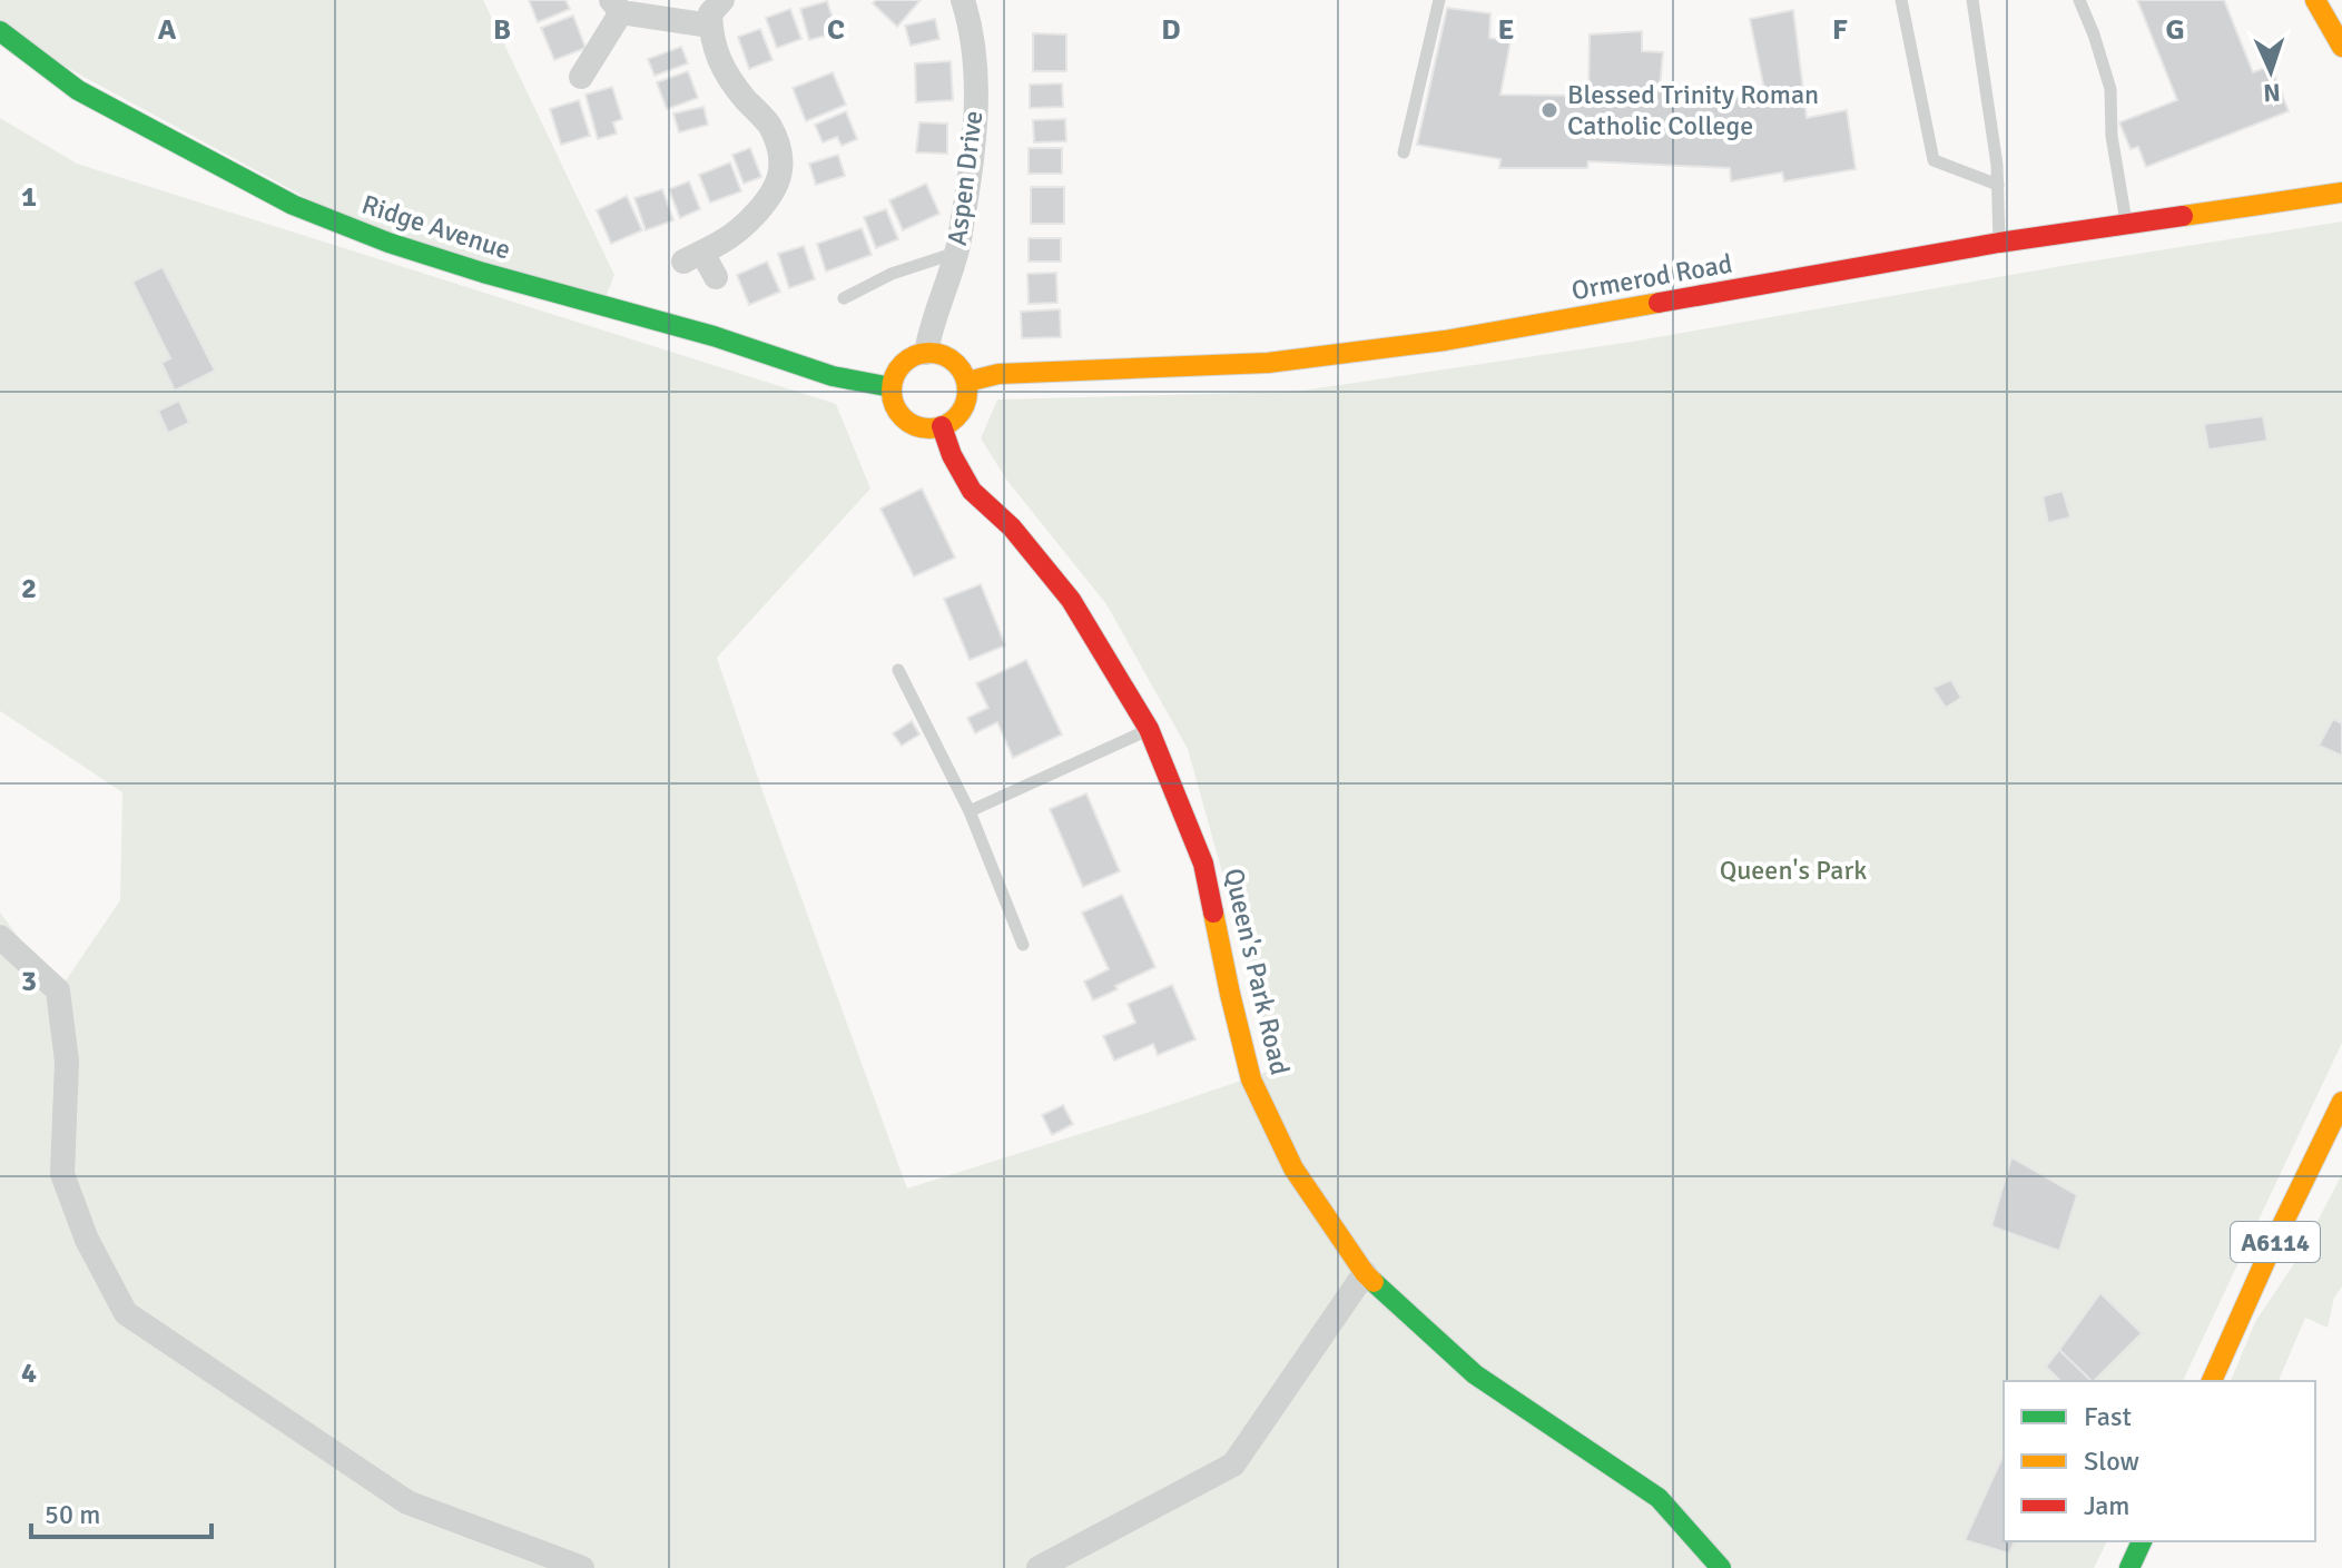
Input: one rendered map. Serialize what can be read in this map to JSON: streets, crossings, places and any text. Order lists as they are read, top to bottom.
{
  "streets": {
    "main road": [
      "Ridge Avenue",
      "Ormerod Road",
      "Queen's Park Road",
      "A6114"
    ],
    "street": ["Aspen Drive"]
  },
  "crossings": [
    ["Aspen Drive", "Ridge Avenue"],
    ["Aspen Drive", "Ormerod Road"],
    ["Aspen Drive", "Queen's Park Road"],
    ["Ridge Avenue", "Ormerod Road"],
    ["Ridge Avenue", "Queen's Park Road"],
    ["Ormerod Road", "Queen's Park Road"]
  ],
  "parks": ["Queen's Park"],
  "places": ["Blessed Trinity Roman Catholic College"],
  "legend": ["Fast", "Slow", "Jam"],
  "scale_bar": "50 m",
  "north": "bottom",
  "grid": {
    "columns": [
      "A",
      "B",
      "C",
      "D",
      "E",
      "F",
      "G"
    ],
    "rows": [
      "1",
      "2",
      "3",
      "4"
    ]
  }
}
